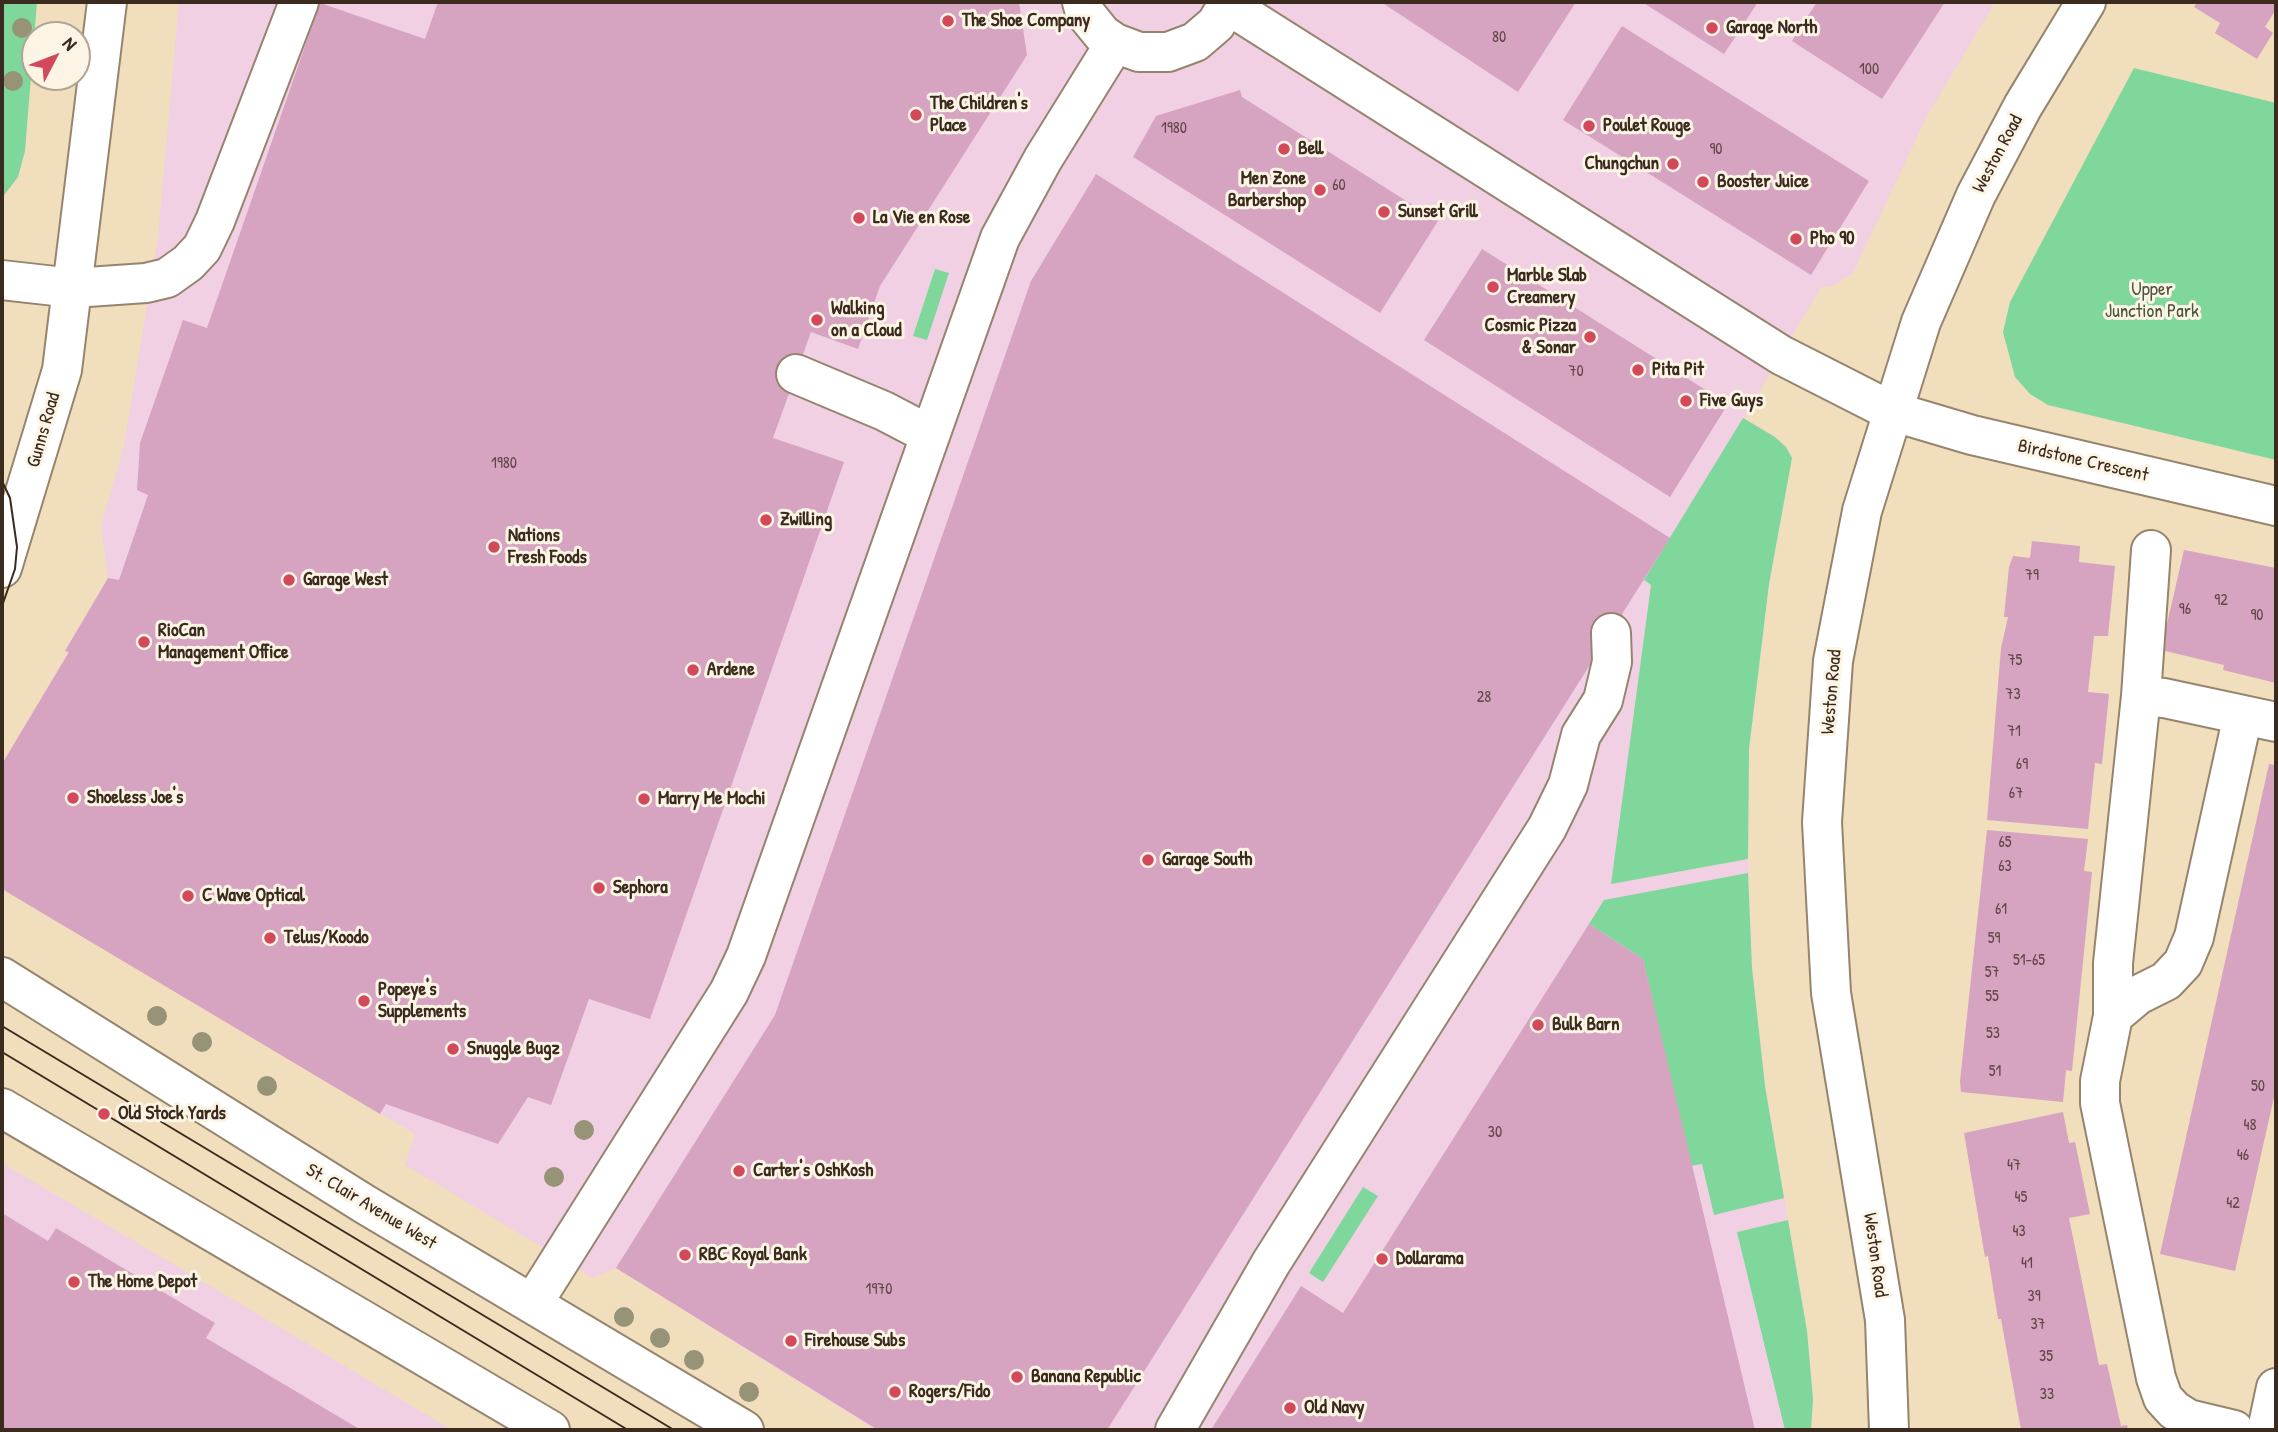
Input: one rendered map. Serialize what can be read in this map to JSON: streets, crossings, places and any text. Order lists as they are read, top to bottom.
{
  "streets": {
    "main road": [
      "Weston Road",
      "Gunns Road",
      "Birdstone Crescent",
      "St. Clair Avenue West"
    ]
  },
  "crossings": [
    ["Weston Road", "Birdstone Crescent"]
  ],
  "parks": ["Upper Junction Park"],
  "places": [
    "The Shoe Company",
    "Garage North",
    "The Children's Place",
    "Poulet Rouge",
    "Bell",
    "Chungchun",
    "Booster Juice",
    "Men Zone Barbershop",
    "Sunset Grill",
    "La Vie en Rose",
    "Pho 90",
    "Marble Slab Creamery",
    "Walking on a Cloud",
    "Cosmic Pizza & Sonar",
    "Pita Pit",
    "Five Guys",
    "Zwilling",
    "Nations Fresh Foods",
    "Garage West",
    "RioCan Management Office",
    "Ardene",
    "Shoeless Joe's",
    "Marry Me Mochi",
    "Garage South",
    "Sephora",
    "C Wave Optical",
    "Telus/Koodo",
    "Popeye's Supplements",
    "Bulk Barn",
    "Snuggle Bugz",
    "Old Stock Yards",
    "Carter's OshKosh",
    "RBC Royal Bank",
    "Dollarama",
    "The Home Depot",
    "Firehouse Subs",
    "Banana Republic",
    "Rogers/Fido",
    "Old Navy"
  ],
  "house_numbers": [
    "80",
    "100",
    "1980",
    "90",
    "60",
    "70",
    "1980",
    "79",
    "92",
    "96",
    "90",
    "75",
    "73",
    "28",
    "71",
    "69",
    "67",
    "65",
    "63",
    "61",
    "59",
    "51-65",
    "57",
    "55",
    "53",
    "51",
    "50",
    "48",
    "30",
    "46",
    "47",
    "45",
    "42",
    "43",
    "41",
    "1970",
    "39",
    "37",
    "35",
    "33"
  ],
  "north": "top right"
}
